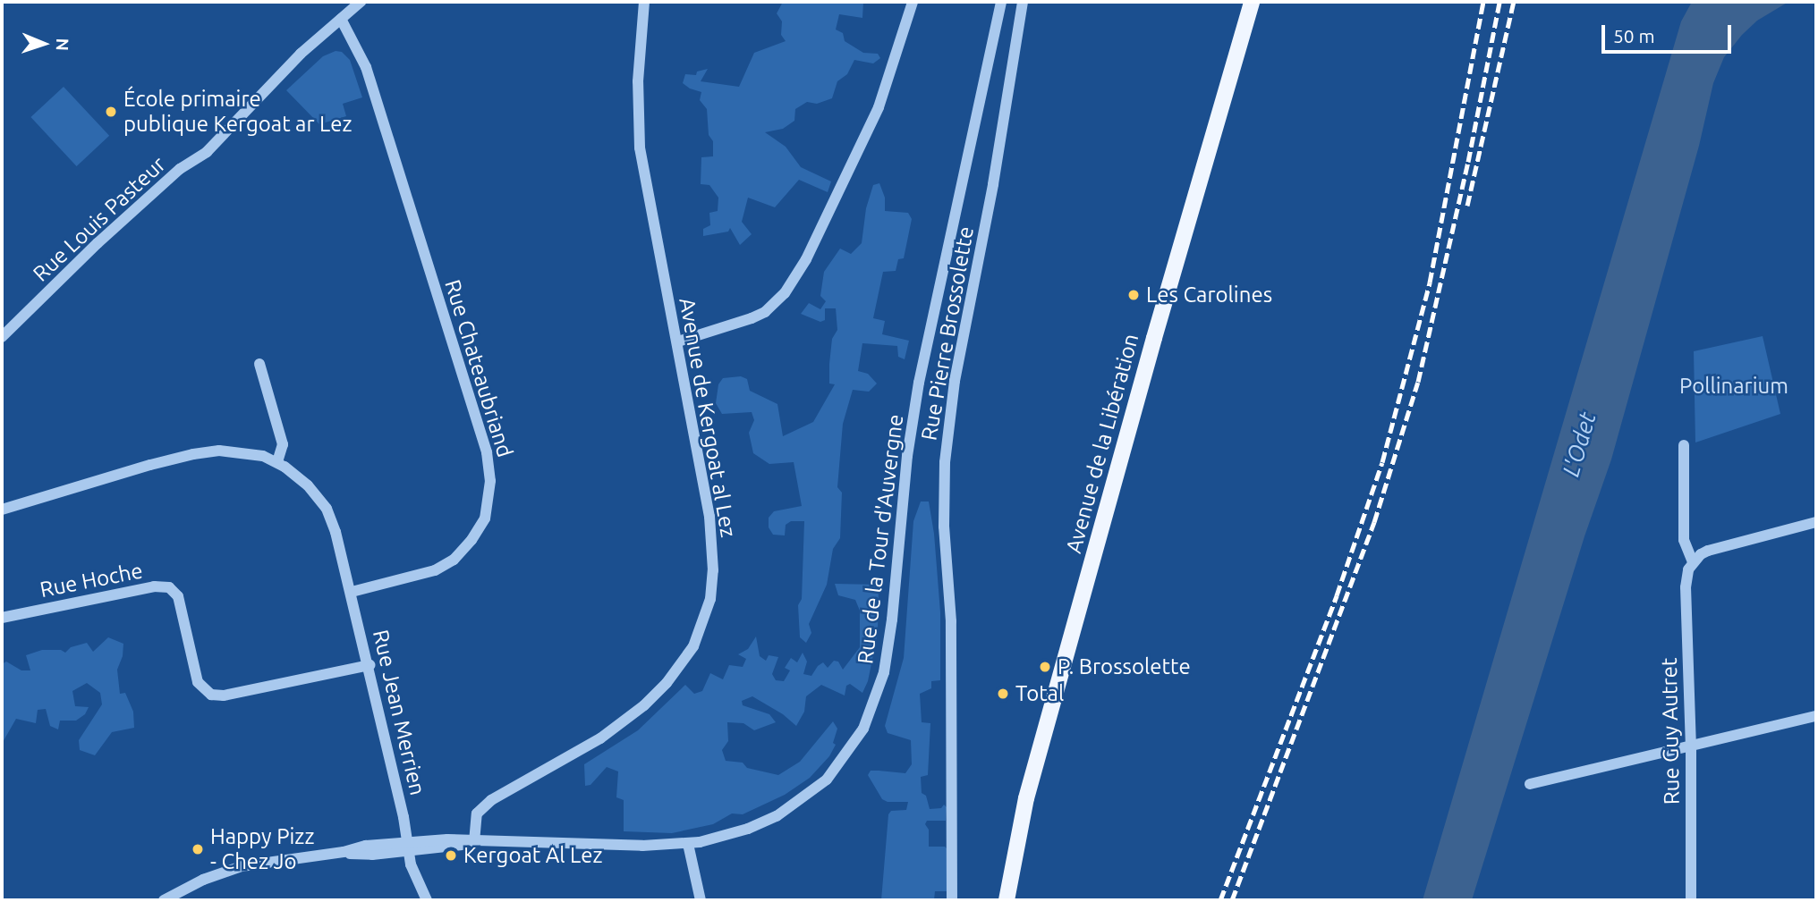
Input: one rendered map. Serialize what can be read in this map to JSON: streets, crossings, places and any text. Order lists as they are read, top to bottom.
{
  "streets": {
    "main road": ["Avenue de la Libération"],
    "street": [
      "Rue Louis Pasteur",
      "Rue Pierre Brossolette",
      "Rue Chateaubriand",
      "Avenue de Kergoat al Lez",
      "Rue de la Tour d'Auvergne",
      "Rue Hoche",
      "Rue Jean Merrien",
      "Rue Guy Autret"
    ]
  },
  "crossings": [
    ["Rue Louis Pasteur", "Rue Chateaubriand"],
    ["Rue Chateaubriand", "Rue Jean Merrien"],
    ["Avenue de Kergoat al Lez", "Rue de la Tour d'Auvergne"],
    ["Rue de la Tour d'Auvergne", "Rue Jean Merrien"],
    ["Rue Hoche", "Rue Jean Merrien"]
  ],
  "water": ["L'Odet"],
  "parks": ["Pollinarium"],
  "places": [
    "École primaire publique Kergoat ar Lez",
    "Les Carolines",
    "P. Brossolette",
    "Total",
    "Happy Pizz - Chez Jo",
    "Kergoat Al Lez"
  ],
  "scale_bar": "50 m",
  "north": "right"
}
